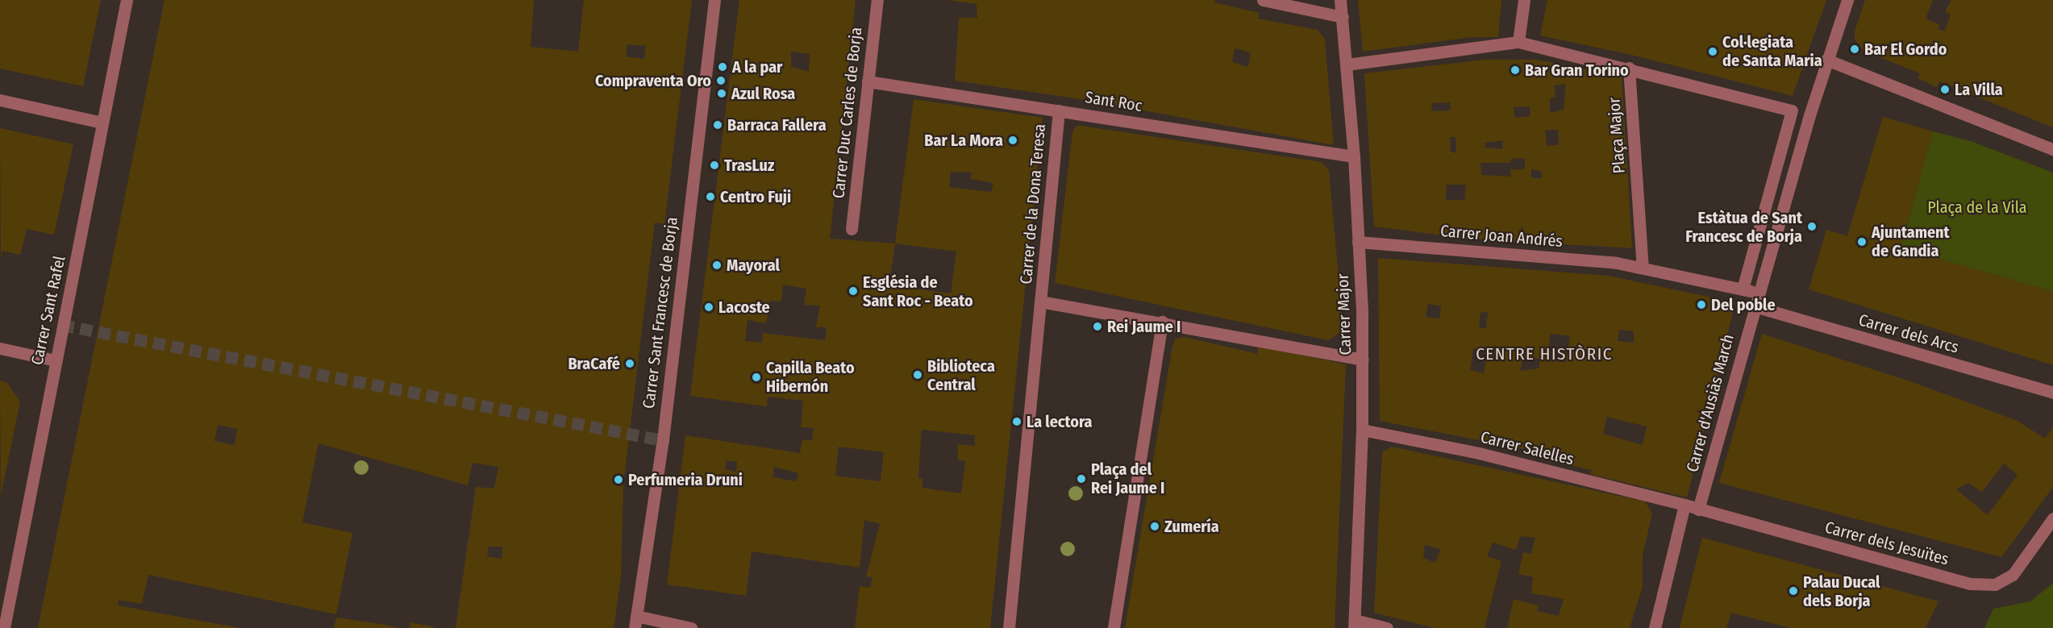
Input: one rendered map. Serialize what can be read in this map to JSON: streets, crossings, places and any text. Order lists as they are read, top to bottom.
{
  "streets": {
    "street": [
      "Sant Roc",
      "Carrer Duc Carles de Borja",
      "Plaça Major",
      "Carrer de la Dona Teresa",
      "Carrer Joan Andrés",
      "Carrer Sant Rafel",
      "Carrer Sant Francesc de Borja",
      "Carrer Major",
      "Carrer dels Arcs",
      "Carrer d'Ausiàs March",
      "Carrer Salelles",
      "Carrer dels Jesuïtes"
    ]
  },
  "crossings": [
    ["Sant Roc", "Carrer Duc Carles de Borja"],
    ["Sant Roc", "Carrer de la Dona Teresa"],
    ["Sant Roc", "Carrer Major"],
    ["Plaça Major", "Carrer Joan Andrés"],
    ["Carrer Joan Andrés", "Carrer Major"],
    ["Carrer Major", "Carrer Salelles"],
    ["Carrer dels Arcs", "Carrer d'Ausiàs March"],
    ["Carrer d'Ausiàs March", "Carrer dels Jesuïtes"],
    ["Carrer Salelles", "Carrer dels Jesuïtes"]
  ],
  "districts": ["CENTRE HISTÒRIC"],
  "parks": ["Plaça de la Vila"],
  "places": [
    "Bar El Gordo",
    "Col·legiata de Santa Maria",
    "A la par",
    "Bar Gran Torino",
    "Compraventa Oro",
    "La Villa",
    "Azul Rosa",
    "Barraca Fallera",
    "Bar La Mora",
    "TrasLuz",
    "Centro Fuji",
    "Estàtua de Sant Francesc de Borja",
    "Ajuntament de Gandia",
    "Mayoral",
    "Església de Sant Roc - Beato",
    "Del poble",
    "Lacoste",
    "Rei Jaume I",
    "BraCafé",
    "Biblioteca Central",
    "Capilla Beato Hibernón",
    "La lectora",
    "Plaça del Rei Jaume I",
    "Perfumeria Druni",
    "Zumería",
    "Palau Ducal dels Borja"
  ]
}
